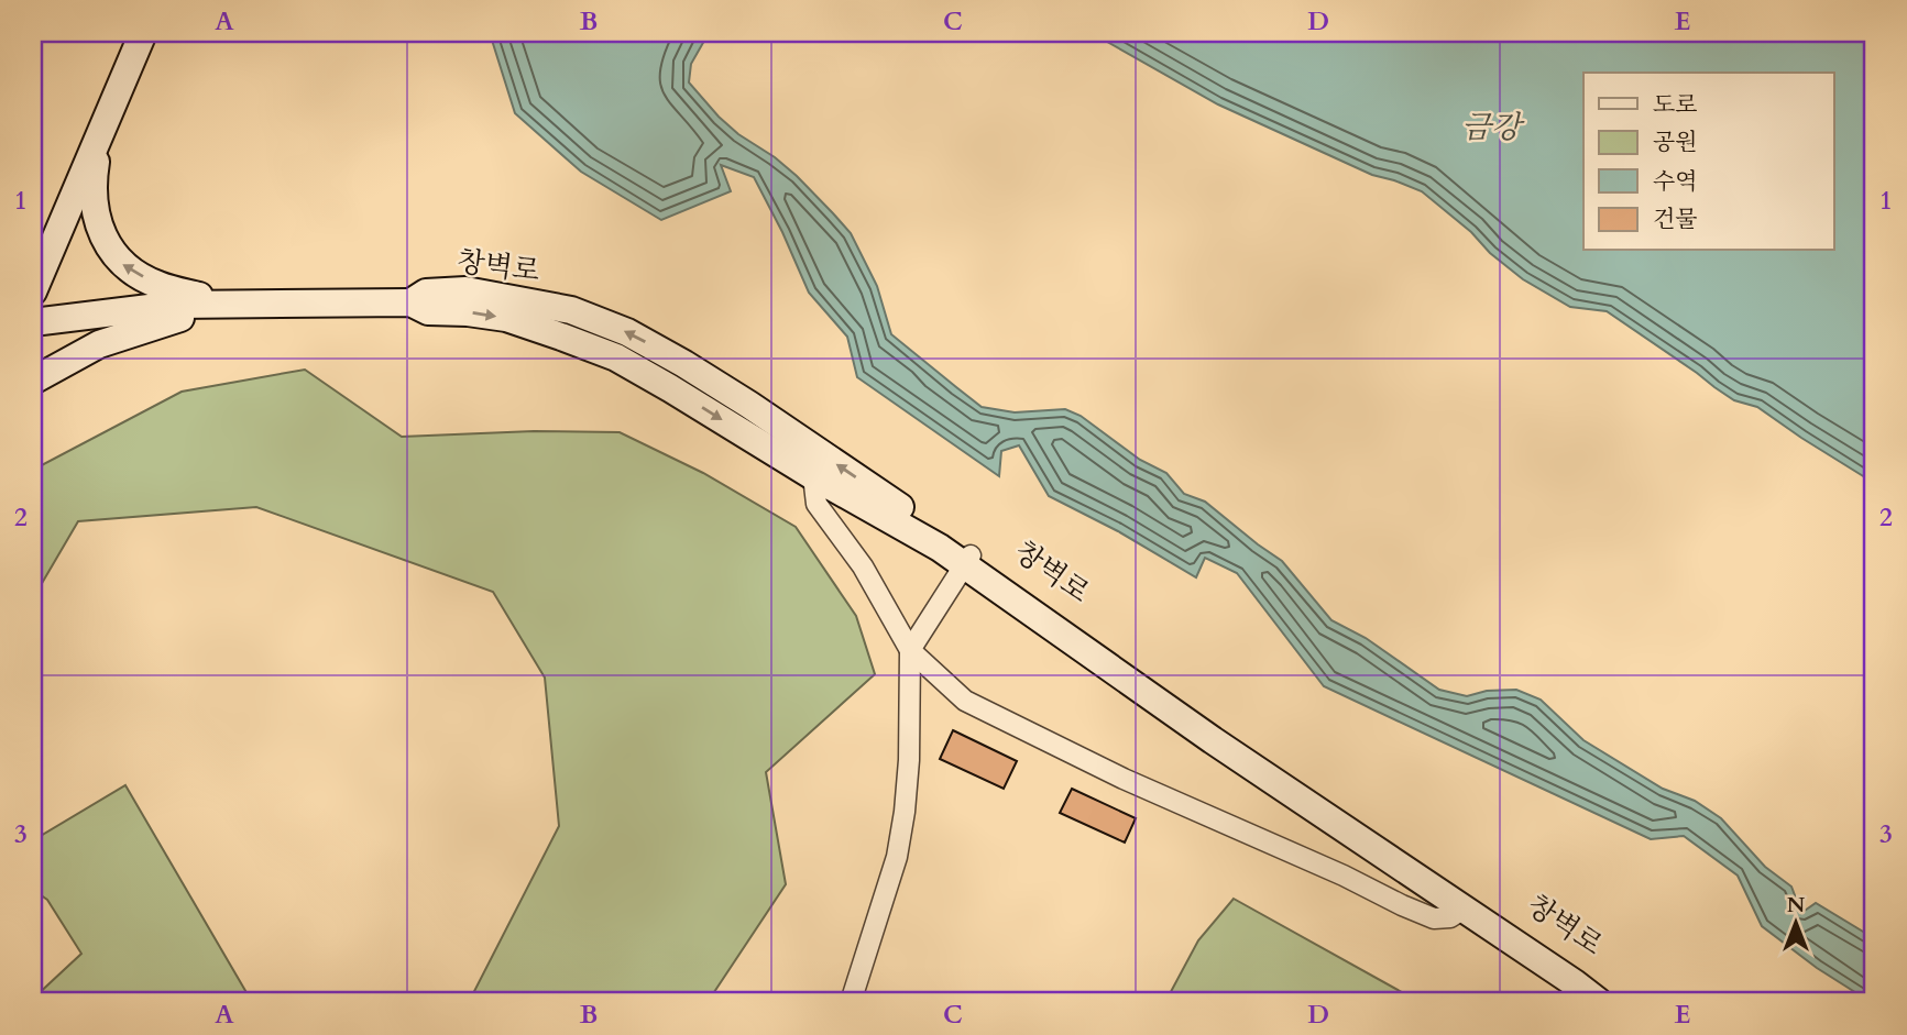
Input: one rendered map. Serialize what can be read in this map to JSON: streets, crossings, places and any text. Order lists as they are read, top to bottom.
{
  "streets": {
    "main road": ["창벽로"]
  },
  "water": ["금강"],
  "legend": [
    "도로",
    "공원",
    "수역",
    "건물"
  ],
  "north": "top",
  "grid": {
    "columns": [
      "A",
      "B",
      "C",
      "D",
      "E"
    ],
    "rows": ["1", "2", "3"]
  }
}
